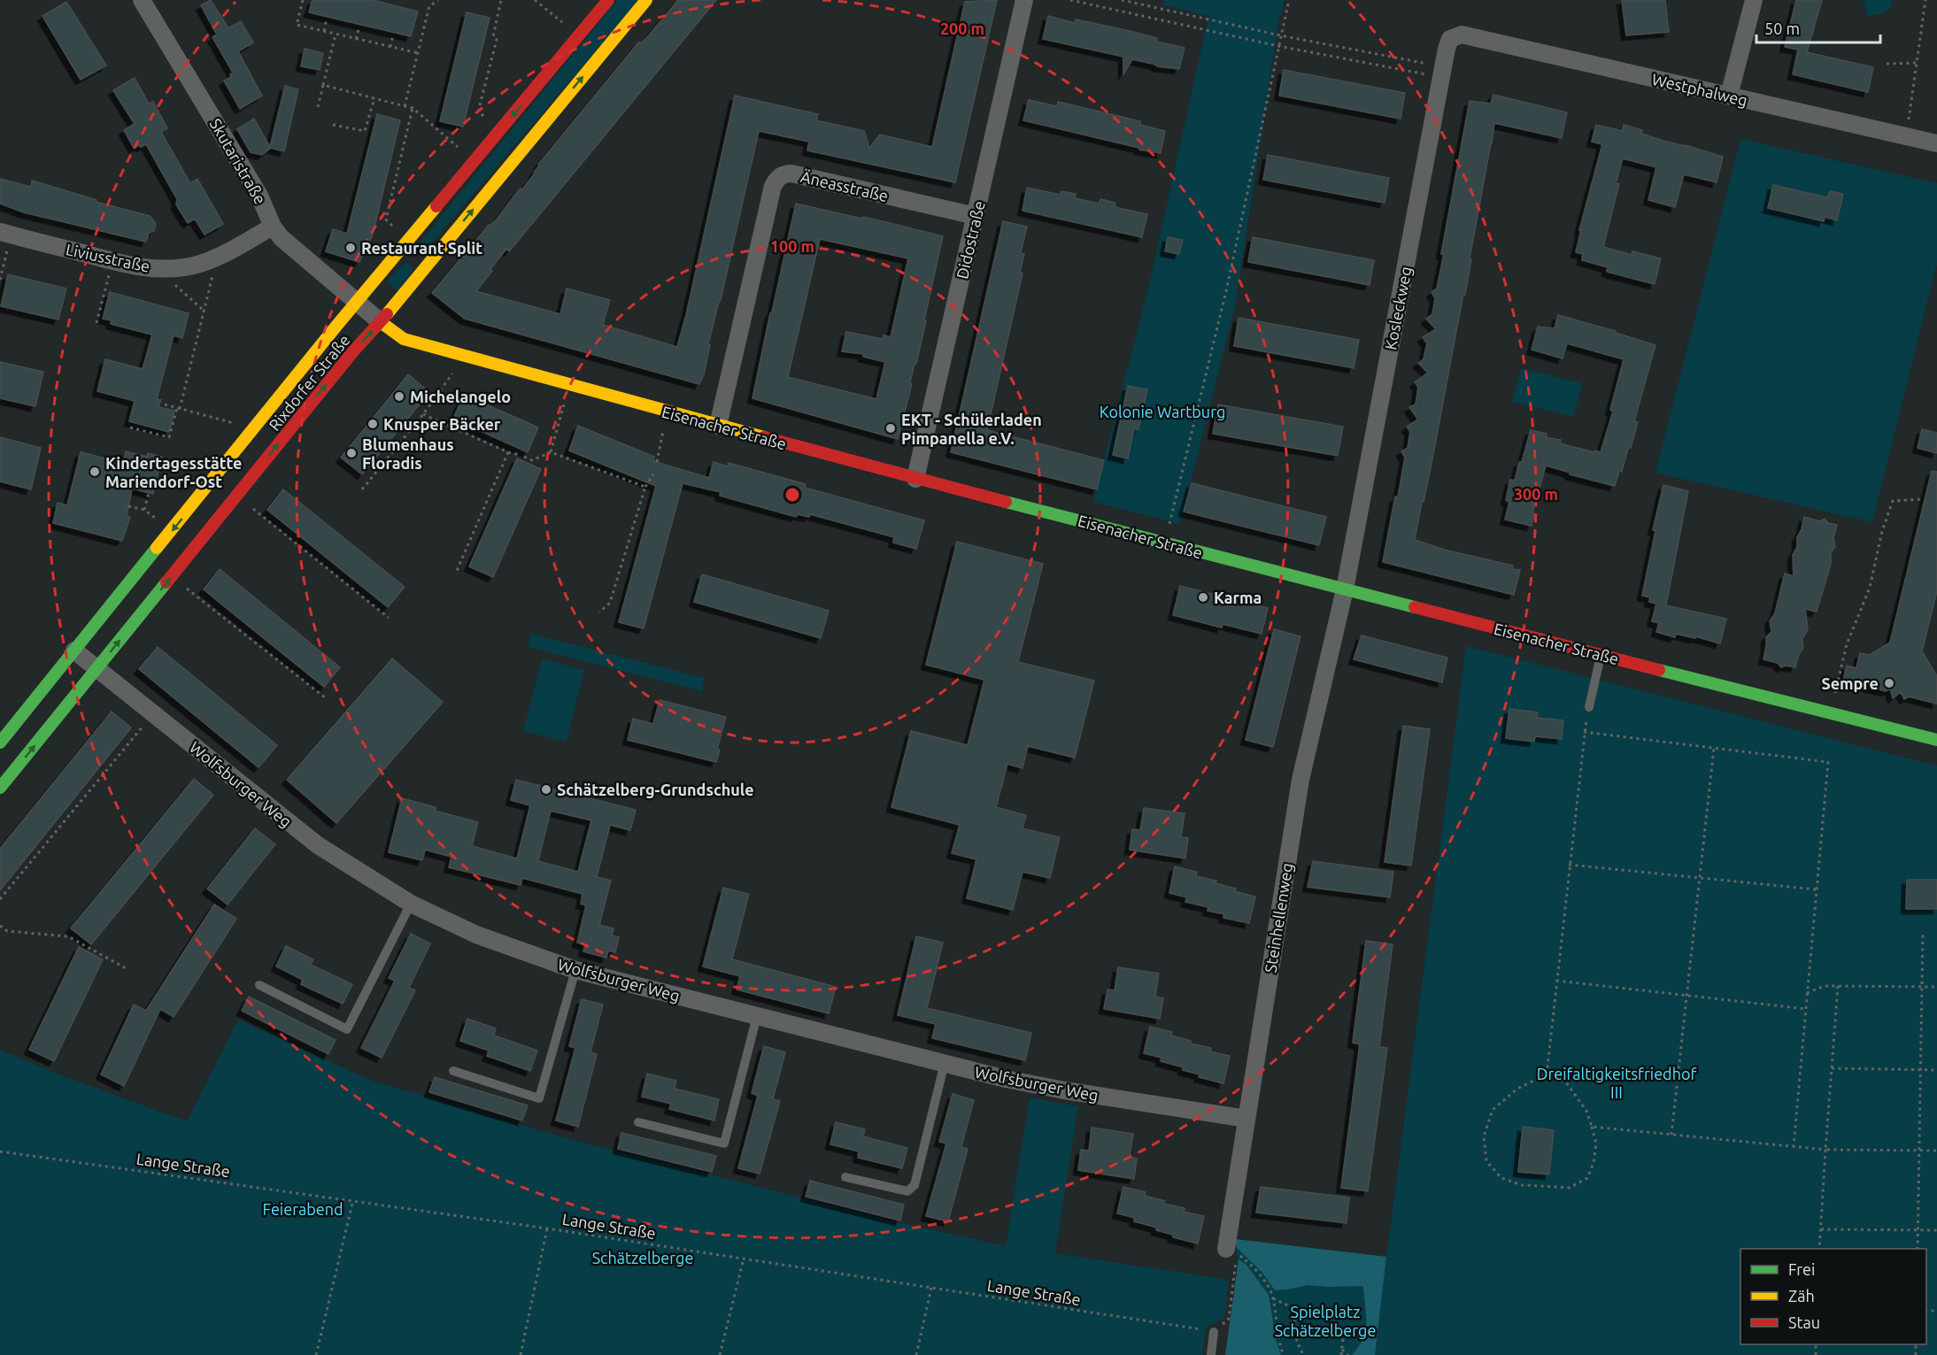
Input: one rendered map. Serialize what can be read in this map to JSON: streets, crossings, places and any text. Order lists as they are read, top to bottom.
{
  "streets": {
    "street": [
      "Westphalweg",
      "Skutaristraße",
      "Äneasstraße",
      "Didostraße",
      "Liviusstraße",
      "Kosleckweg",
      "Rixdorfer Straße",
      "Eisenacher Straße",
      "Wolfsburger Weg",
      "Steinhellenweg"
    ],
    "path": ["Lange Straße"]
  },
  "crossings": [
    ["Westphalweg", "Kosleckweg"],
    ["Skutaristraße", "Liviusstraße"],
    ["Skutaristraße", "Rixdorfer Straße"],
    ["Skutaristraße", "Eisenacher Straße"],
    ["Äneasstraße", "Didostraße"],
    ["Äneasstraße", "Eisenacher Straße"],
    ["Didostraße", "Eisenacher Straße"],
    ["Kosleckweg", "Eisenacher Straße"],
    ["Kosleckweg", "Steinhellenweg"],
    ["Rixdorfer Straße", "Eisenacher Straße"],
    ["Rixdorfer Straße", "Wolfsburger Weg"],
    ["Eisenacher Straße", "Steinhellenweg"],
    ["Wolfsburger Weg", "Steinhellenweg"]
  ],
  "parks": [
    "Kolonie Wartburg",
    "Dreifaltigkeitsfriedhof III",
    "Feierabend",
    "Schätzelberge",
    "Spielplatz Schätzelberge"
  ],
  "places": [
    "Restaurant Split",
    "Michelangelo",
    "Knusper Bäcker",
    "EKT - Schülerladen Pimpanella e.V.",
    "Blumenhaus Floradis",
    "Kindertagesstätte Mariendorf-Ost",
    "Karma",
    "Sempre",
    "Schätzelberg-Grundschule"
  ],
  "legend": ["Frei", "Zäh", "Stau"],
  "scale_bar": "50 m",
  "rings": ["200 m", "100 m", "300 m"]
}
